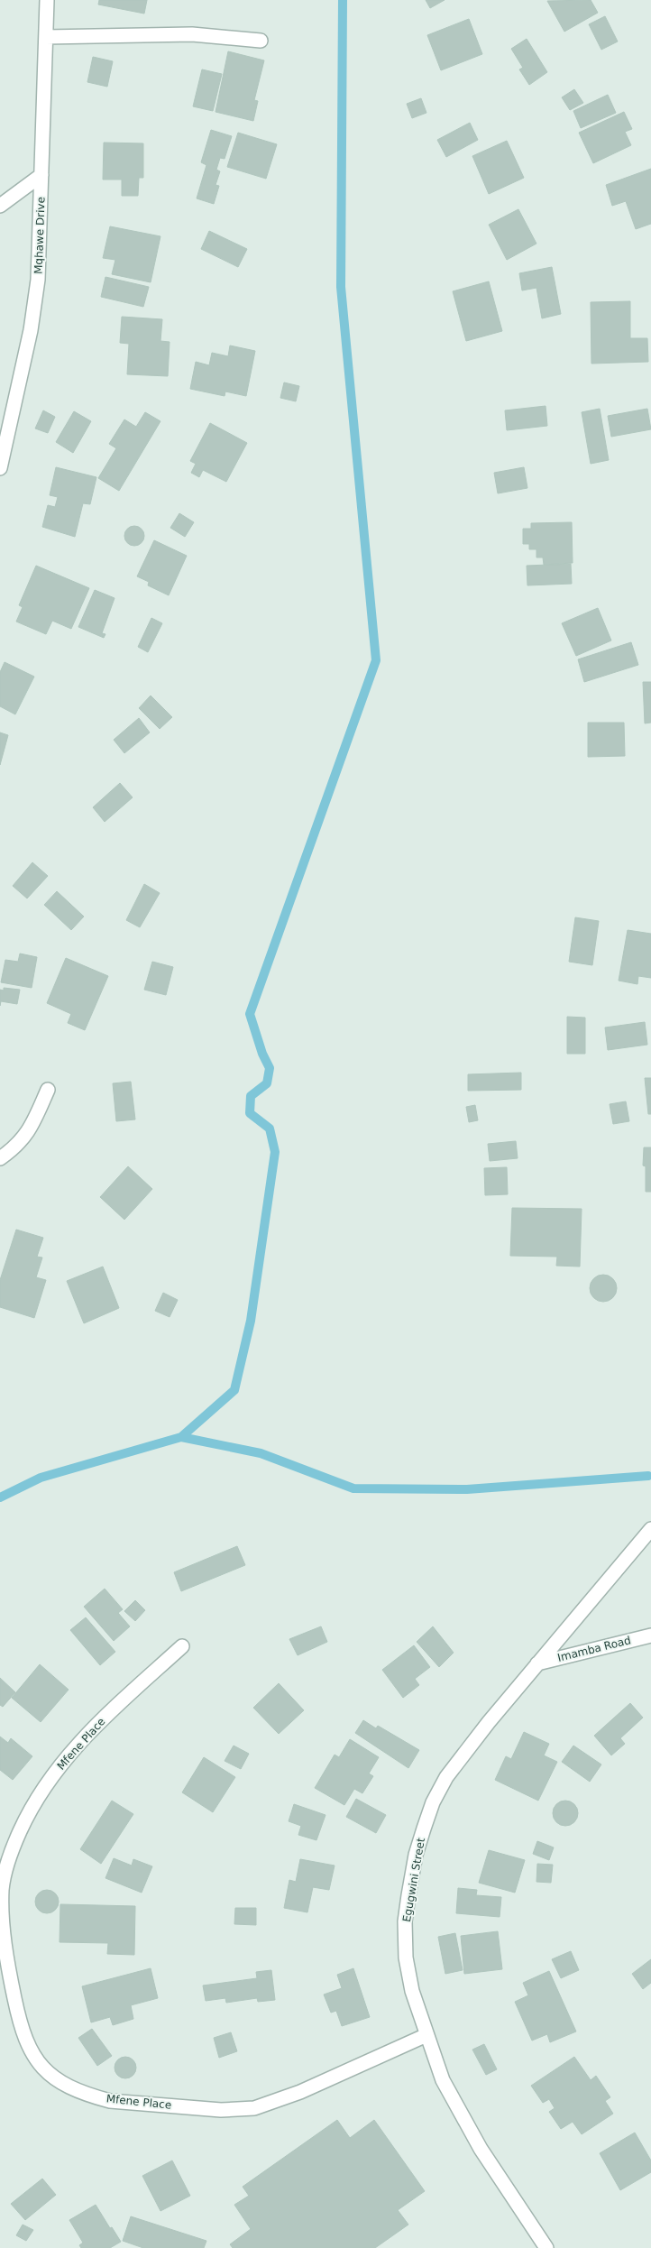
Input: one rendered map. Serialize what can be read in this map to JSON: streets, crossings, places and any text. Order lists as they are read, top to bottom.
{
  "streets": {
    "street": [
      "Mqhawe Drive",
      "Imamba Road",
      "Mfene Place",
      "Egugwini Street"
    ]
  },
  "crossings": [
    ["Imamba Road", "Egugwini Street"],
    ["Mfene Place", "Egugwini Street"]
  ]
}
